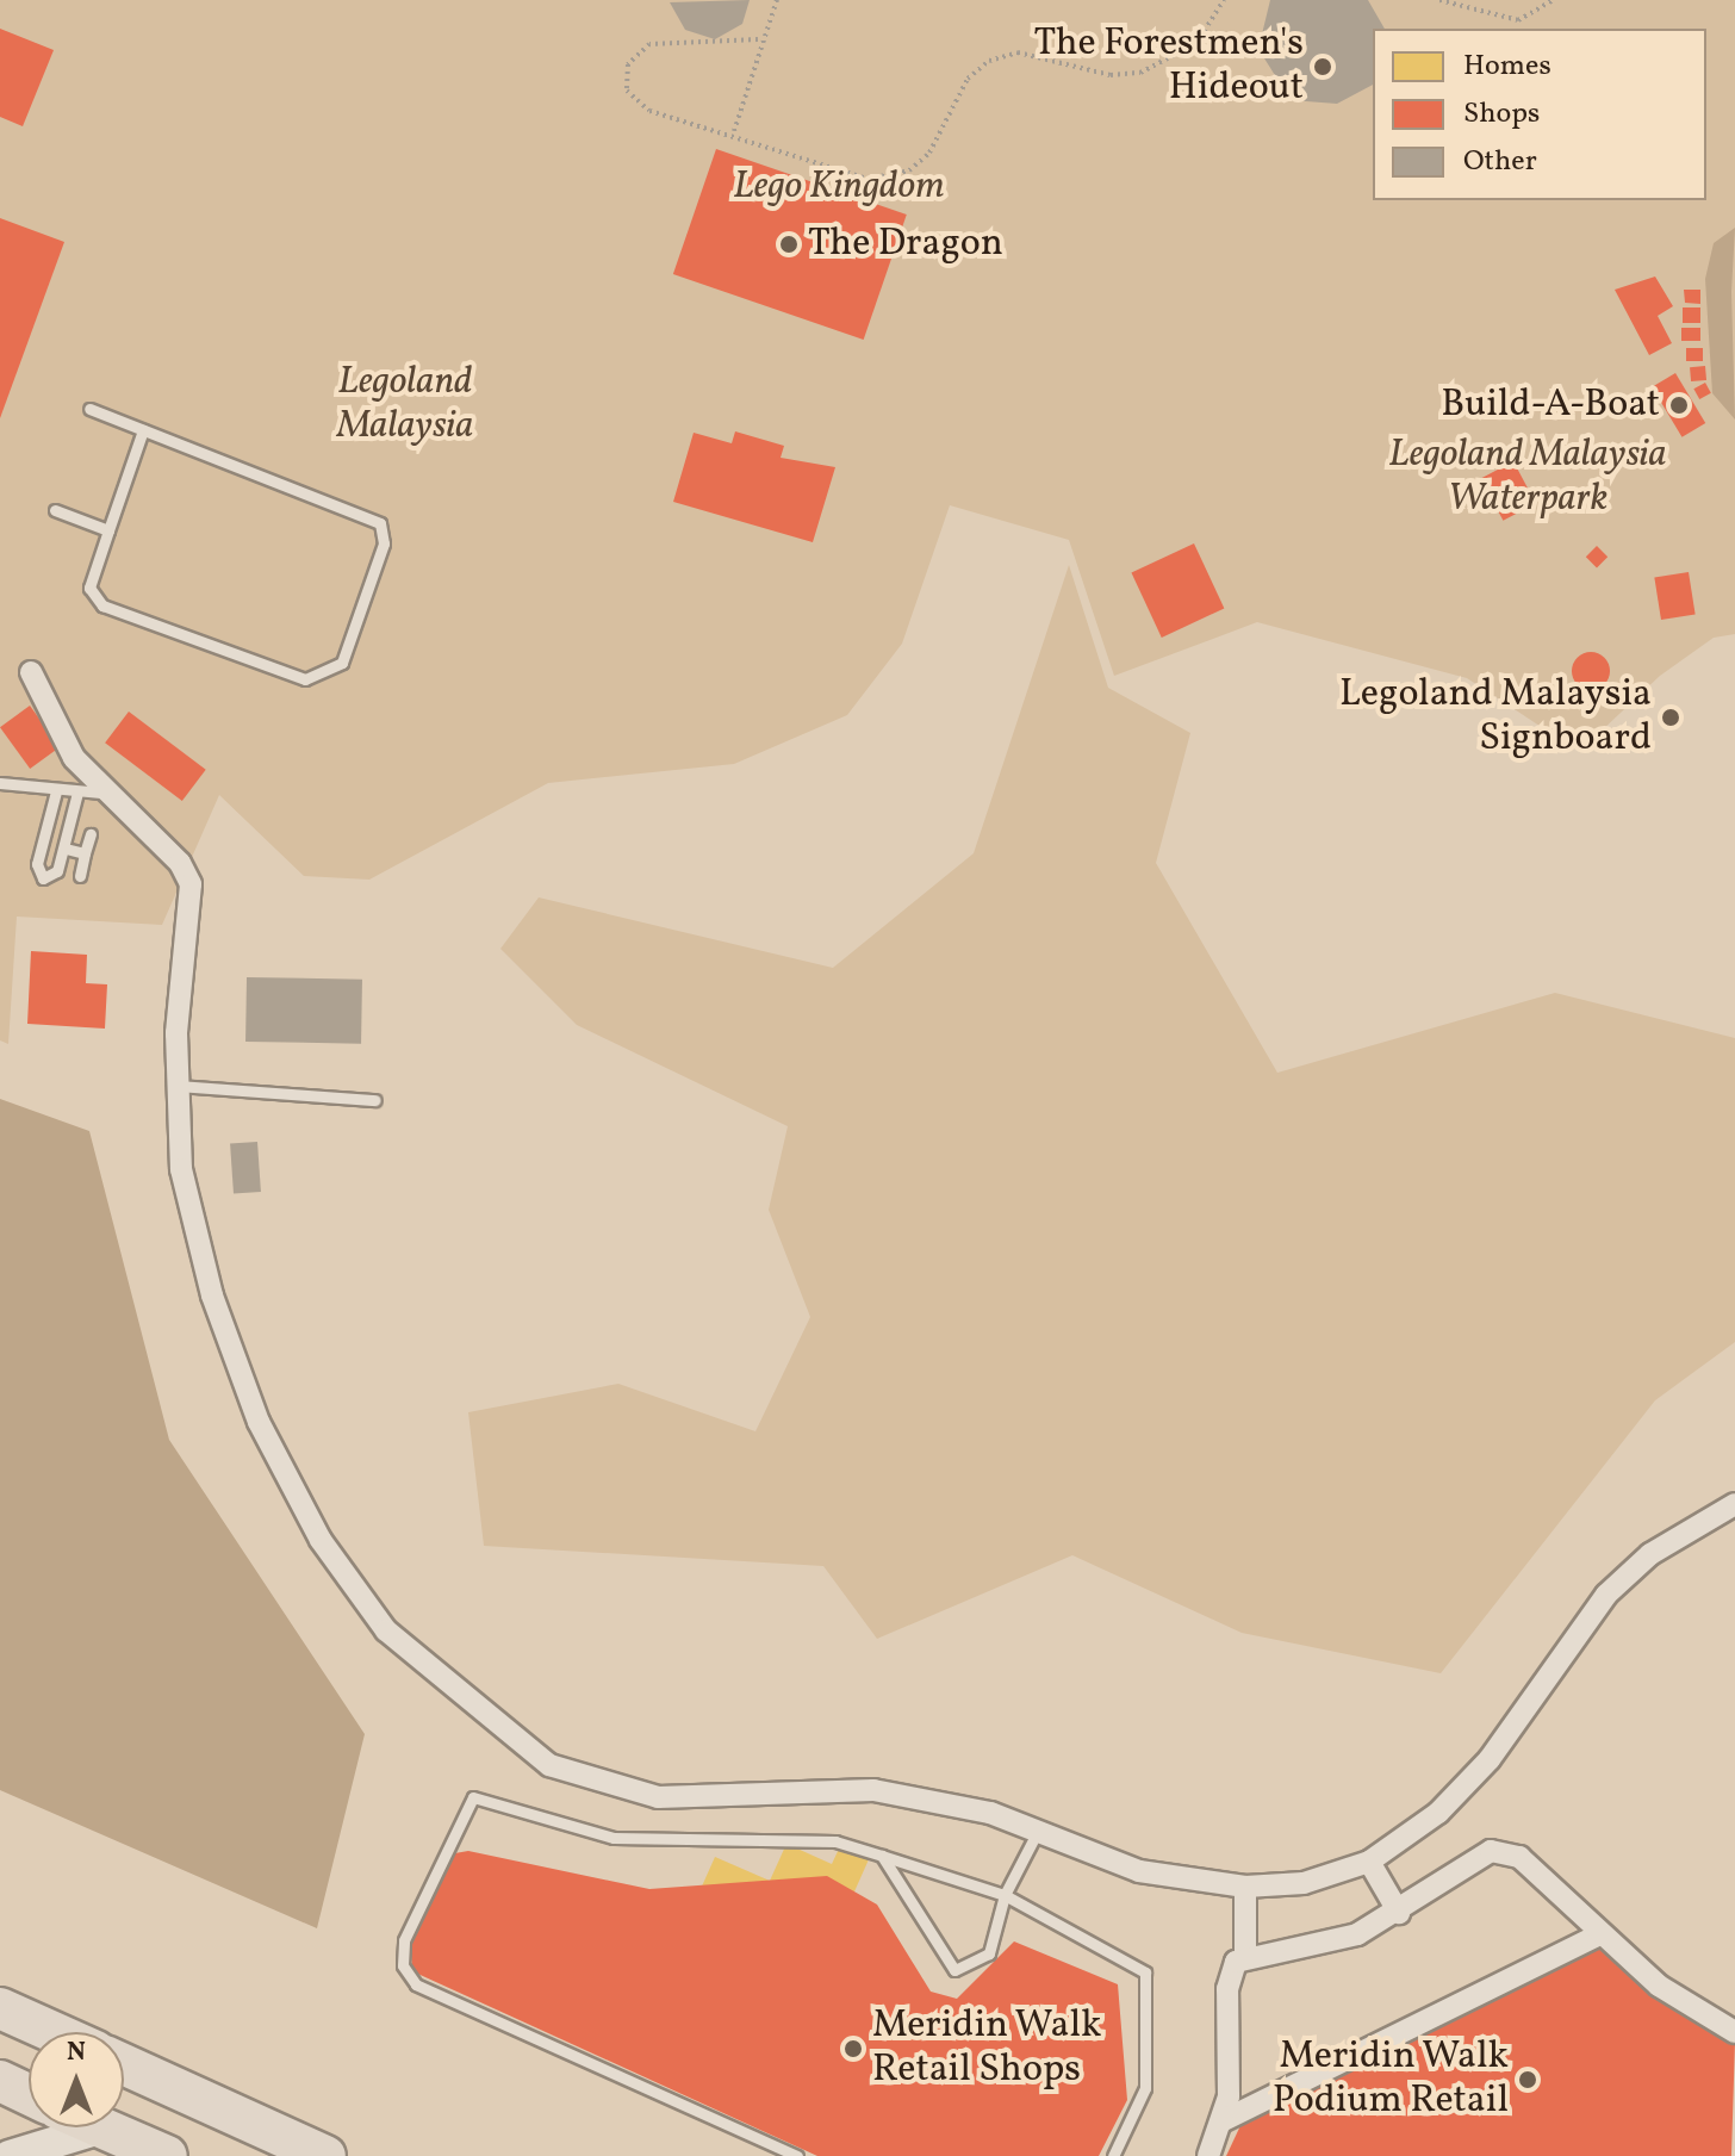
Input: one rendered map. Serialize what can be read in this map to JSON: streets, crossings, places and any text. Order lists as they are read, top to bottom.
{
  "parks": ["Lego Kingdom", "Legoland Malaysia", "Legoland Malaysia Waterpark"],
  "places": [
    "The Forestmen's Hideout",
    "The Dragon",
    "Build-A-Boat",
    "Legoland Malaysia Signboard",
    "Meridin Walk Retail Shops",
    "Meridin Walk Podium Retail"
  ],
  "legend": ["Homes", "Shops", "Other"],
  "north": "top"
}
